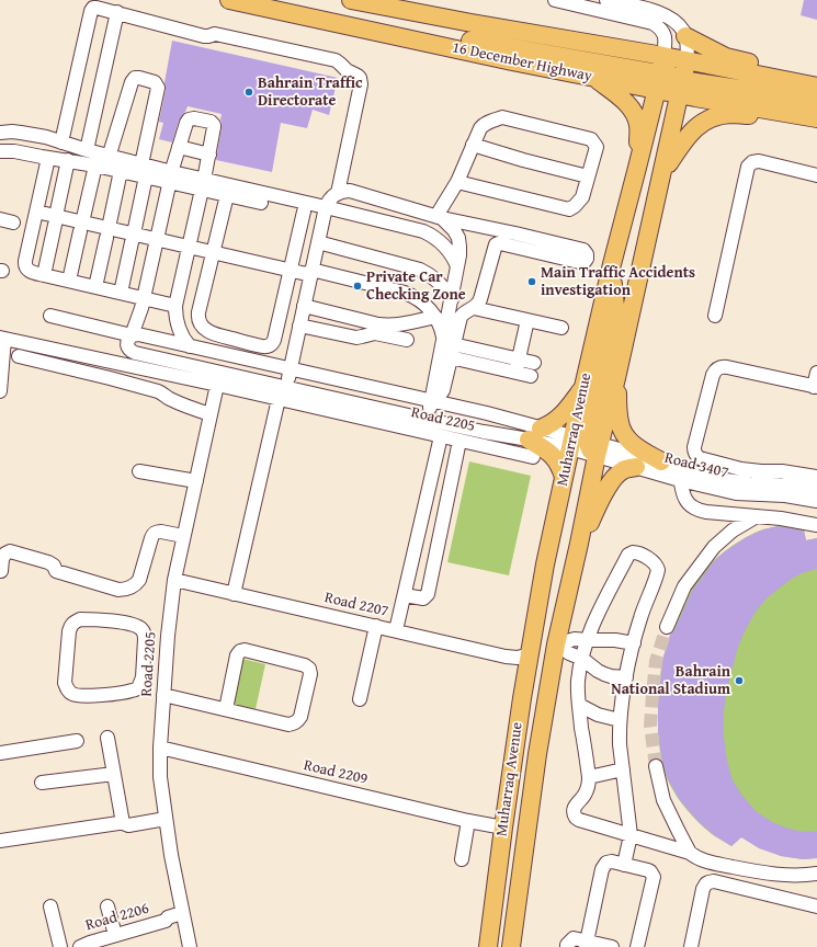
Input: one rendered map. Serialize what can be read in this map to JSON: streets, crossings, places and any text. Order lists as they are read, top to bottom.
{
  "streets": {
    "main road": ["16 December Highway", "Muharraq Avenue"],
    "street": [
      "Road 2205",
      "Road 3407",
      "Road 2207",
      "Road 2209",
      "Road 2206"
    ]
  },
  "crossings": [
    ["16 December Highway", "Muharraq Avenue"],
    ["Road 2205", "Road 2207"],
    ["Road 2205", "Road 2209"],
    ["Road 2205", "Road 2206"],
    ["Muharraq Avenue", "Road 3407"],
    ["Muharraq Avenue", "Road 2207"],
    ["Muharraq Avenue", "Road 2209"]
  ],
  "places": [
    "Bahrain Traffic Directorate",
    "Main Traffic Accidents investigation",
    "Private Car Checking Zone",
    "Bahrain National Stadium"
  ]
}
